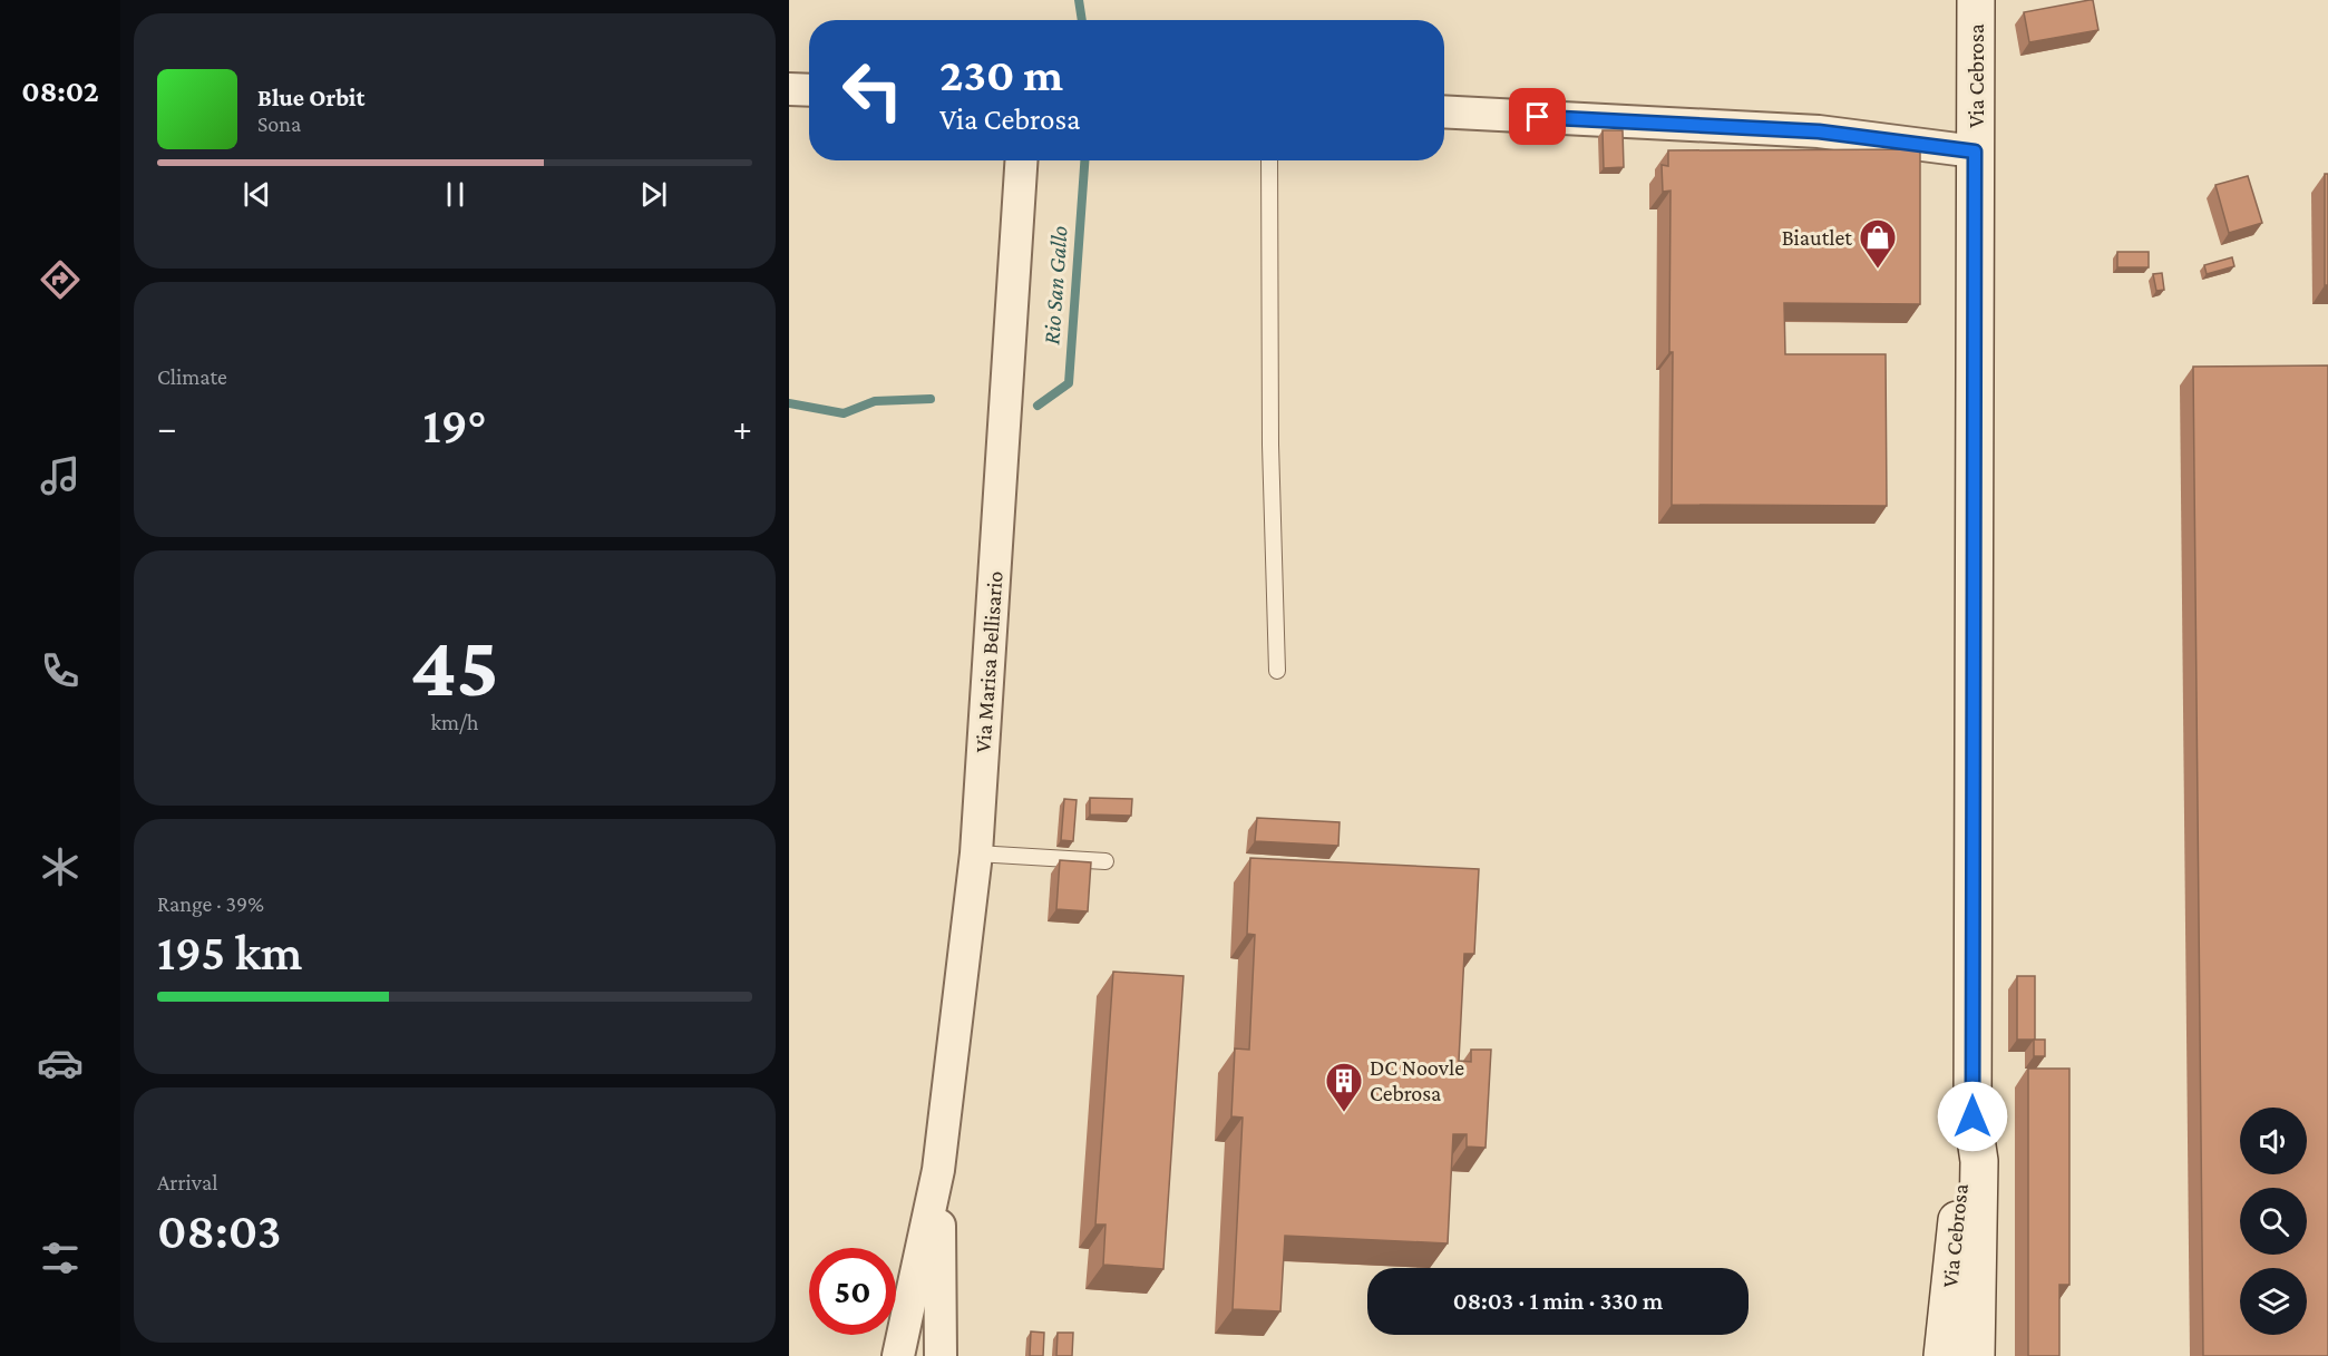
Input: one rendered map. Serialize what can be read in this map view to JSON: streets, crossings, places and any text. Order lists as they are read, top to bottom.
{
  "streets": {
    "main road": ["Via Cebrosa"],
    "street": ["Via Marisa Bellisario"]
  },
  "water": ["Rio San Gallo"],
  "places": {
    "shop": ["Biautlet"],
    "building": ["DC Noovle Cebrosa"]
  },
  "page": {
    "tabs": "08:02",
    "turn": ["230 m", "Via Cebrosa"],
    "song": ["Blue Orbit", "Sona"],
    "tile": [
      "Climate",
      ["45", "km/h"],
      ["Range · 39%", "195 km"],
      ["Arrival", "08:03"]
    ],
    "heat": ["−", "19°", "+"],
    "limit": "50",
    "trip": "08:03 · 1 min · 330 m"
  }
}
